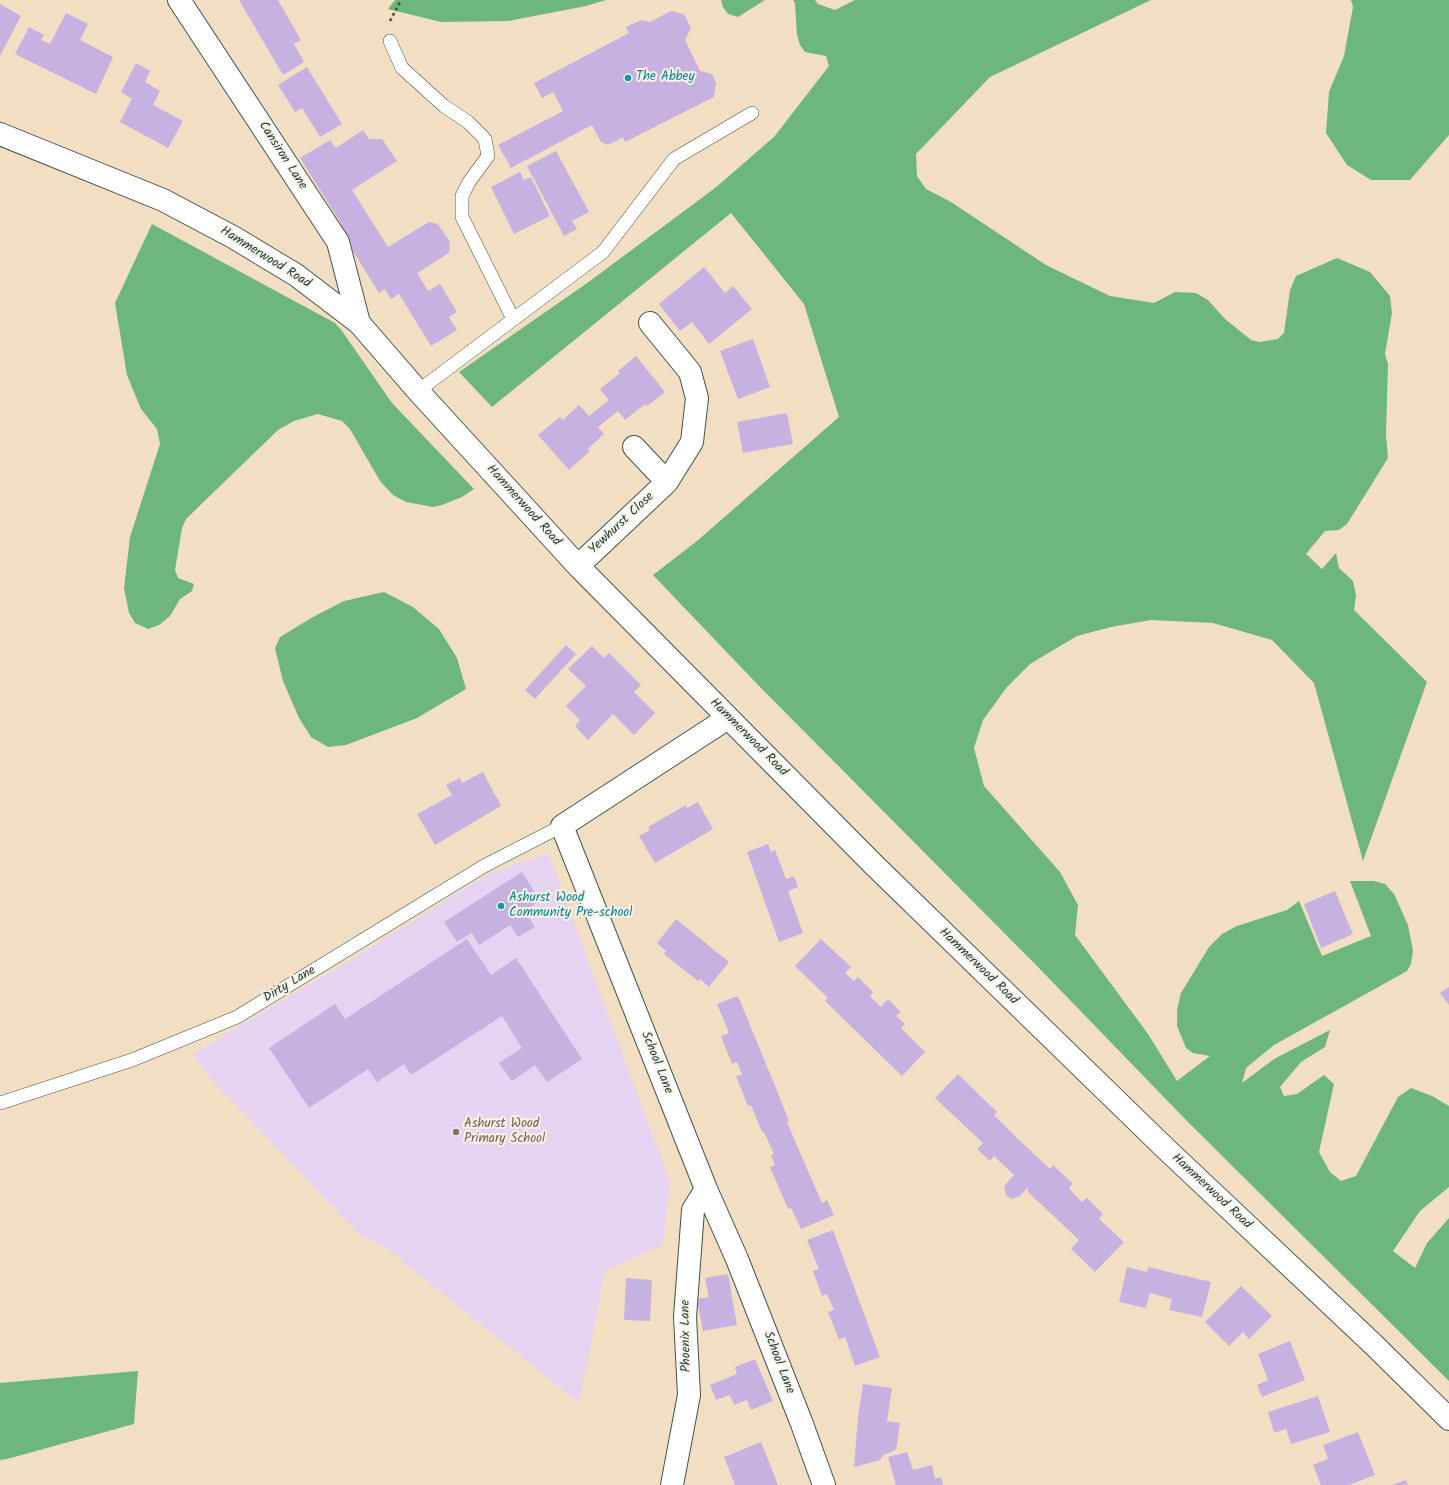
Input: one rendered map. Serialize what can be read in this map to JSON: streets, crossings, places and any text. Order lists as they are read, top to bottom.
{
  "streets": {
    "street": [
      "Cansiron Lane",
      "Hammerwood Road",
      "Yewhurst Close",
      "School Lane",
      "Phoenix Lane"
    ],
    "lane": ["Dirty Lane"]
  },
  "crossings": [
    ["Cansiron Lane", "Hammerwood Road"],
    ["Hammerwood Road", "Yewhurst Close"],
    ["Dirty Lane", "School Lane"],
    ["School Lane", "Phoenix Lane"]
  ],
  "places": ["The Abbey", "Ashurst Wood Community Pre-school", "Ashurst Wood Primary School"]
}
